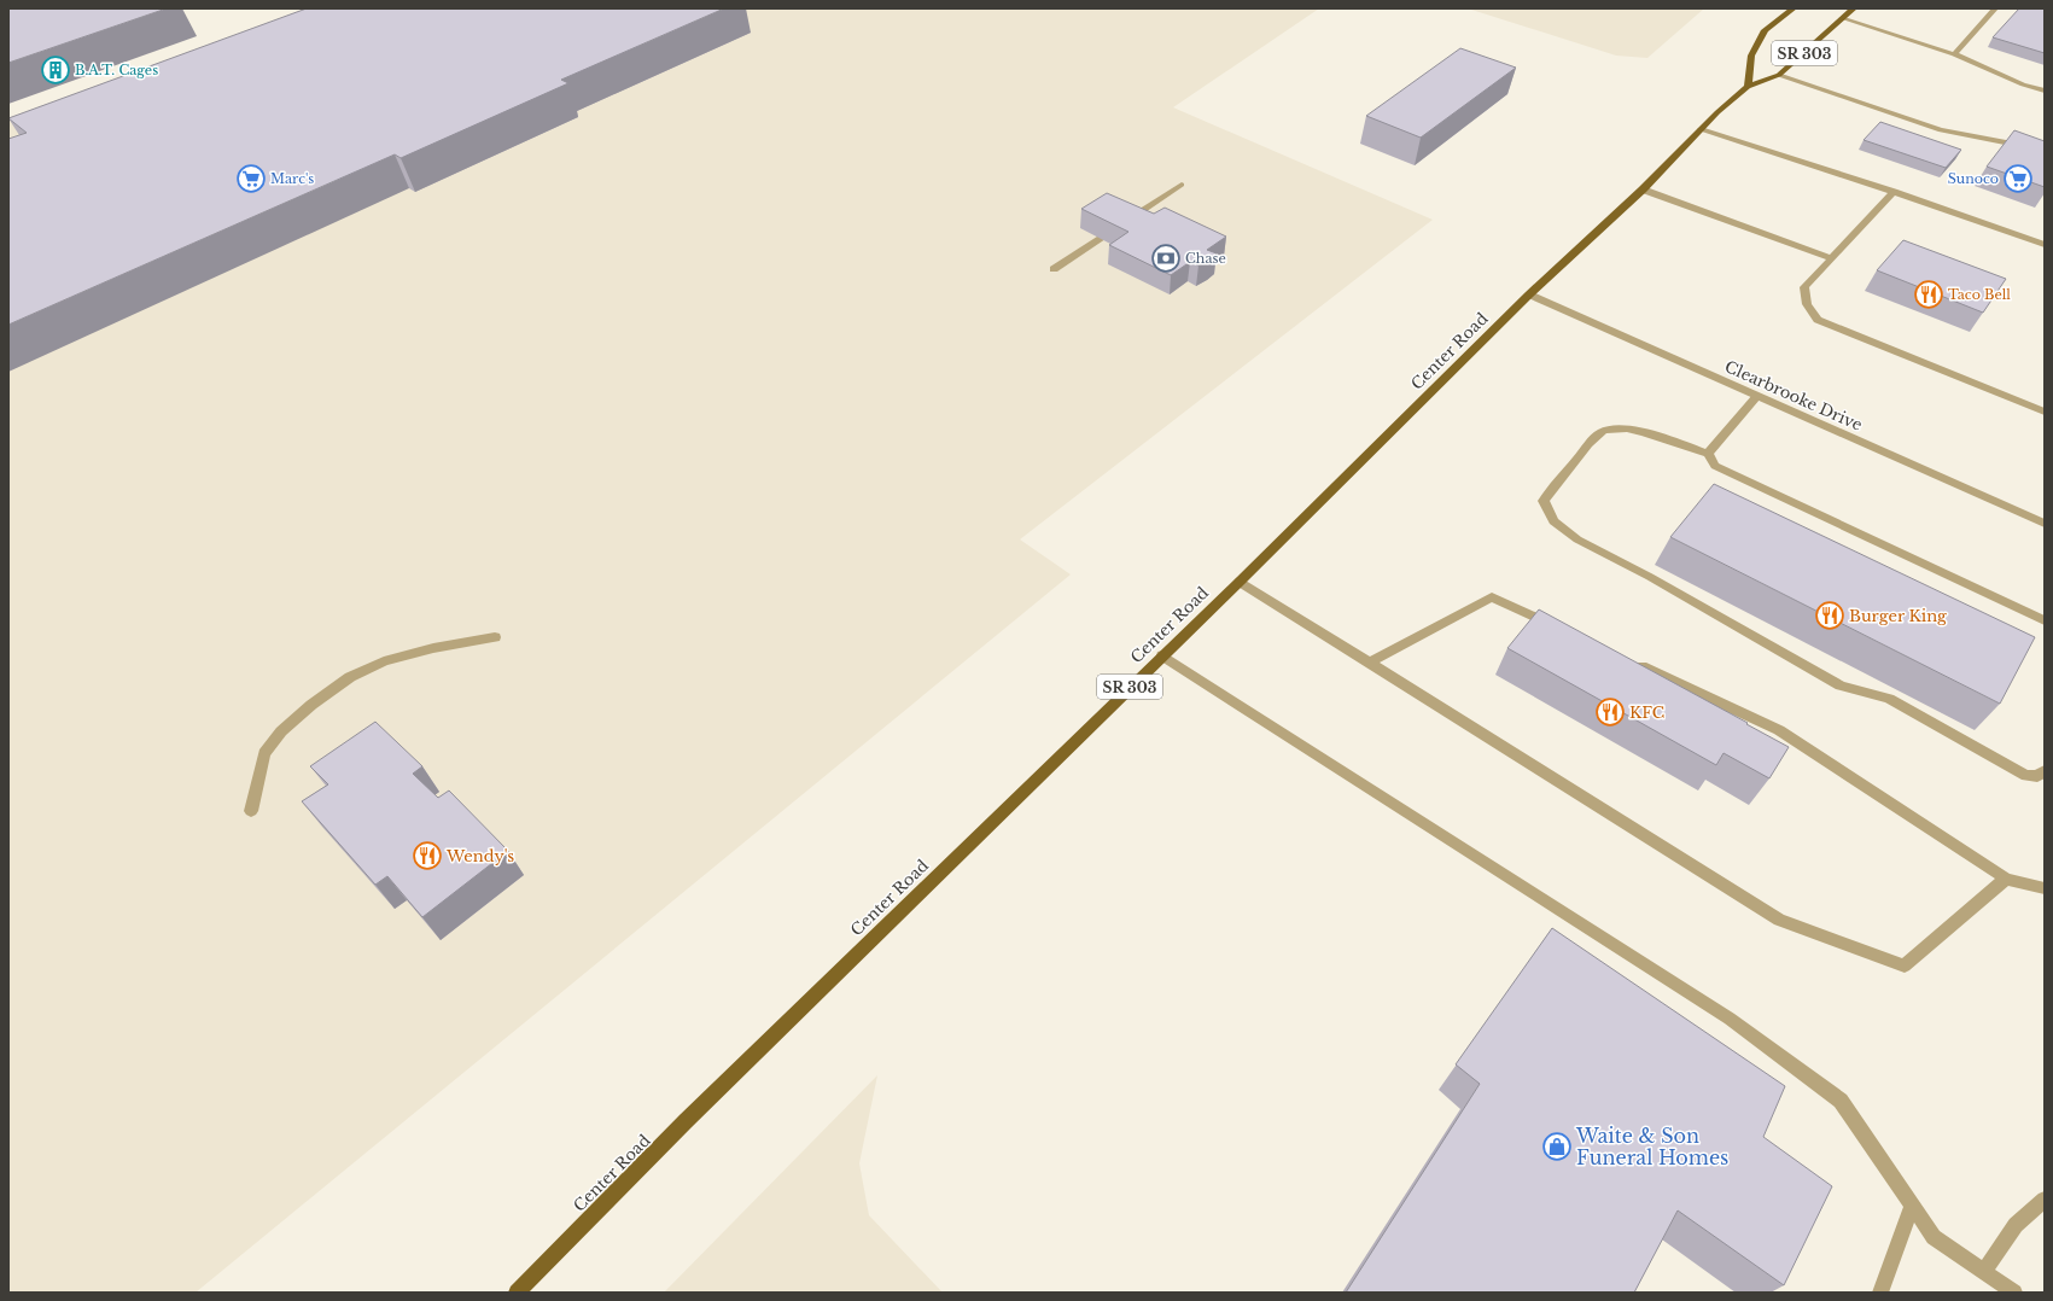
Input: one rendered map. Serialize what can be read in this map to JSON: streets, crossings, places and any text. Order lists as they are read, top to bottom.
{
  "streets": {
    "main road": ["SR 303", "Center Road"],
    "street": ["Clearbrooke Drive"]
  },
  "crossings": [
    ["SR 303", "Center Road"],
    ["Center Road", "Clearbrooke Drive"]
  ],
  "places": {
    "building": ["B.A.T. Cages"],
    "supermarket": ["Marc's", "Sunoco"],
    "bank": ["Chase"],
    "restaurant": [
      "Taco Bell",
      "Burger King",
      "KFC",
      "Wendy's"
    ],
    "shop": ["Waite & Son Funeral Homes"]
  }
}
